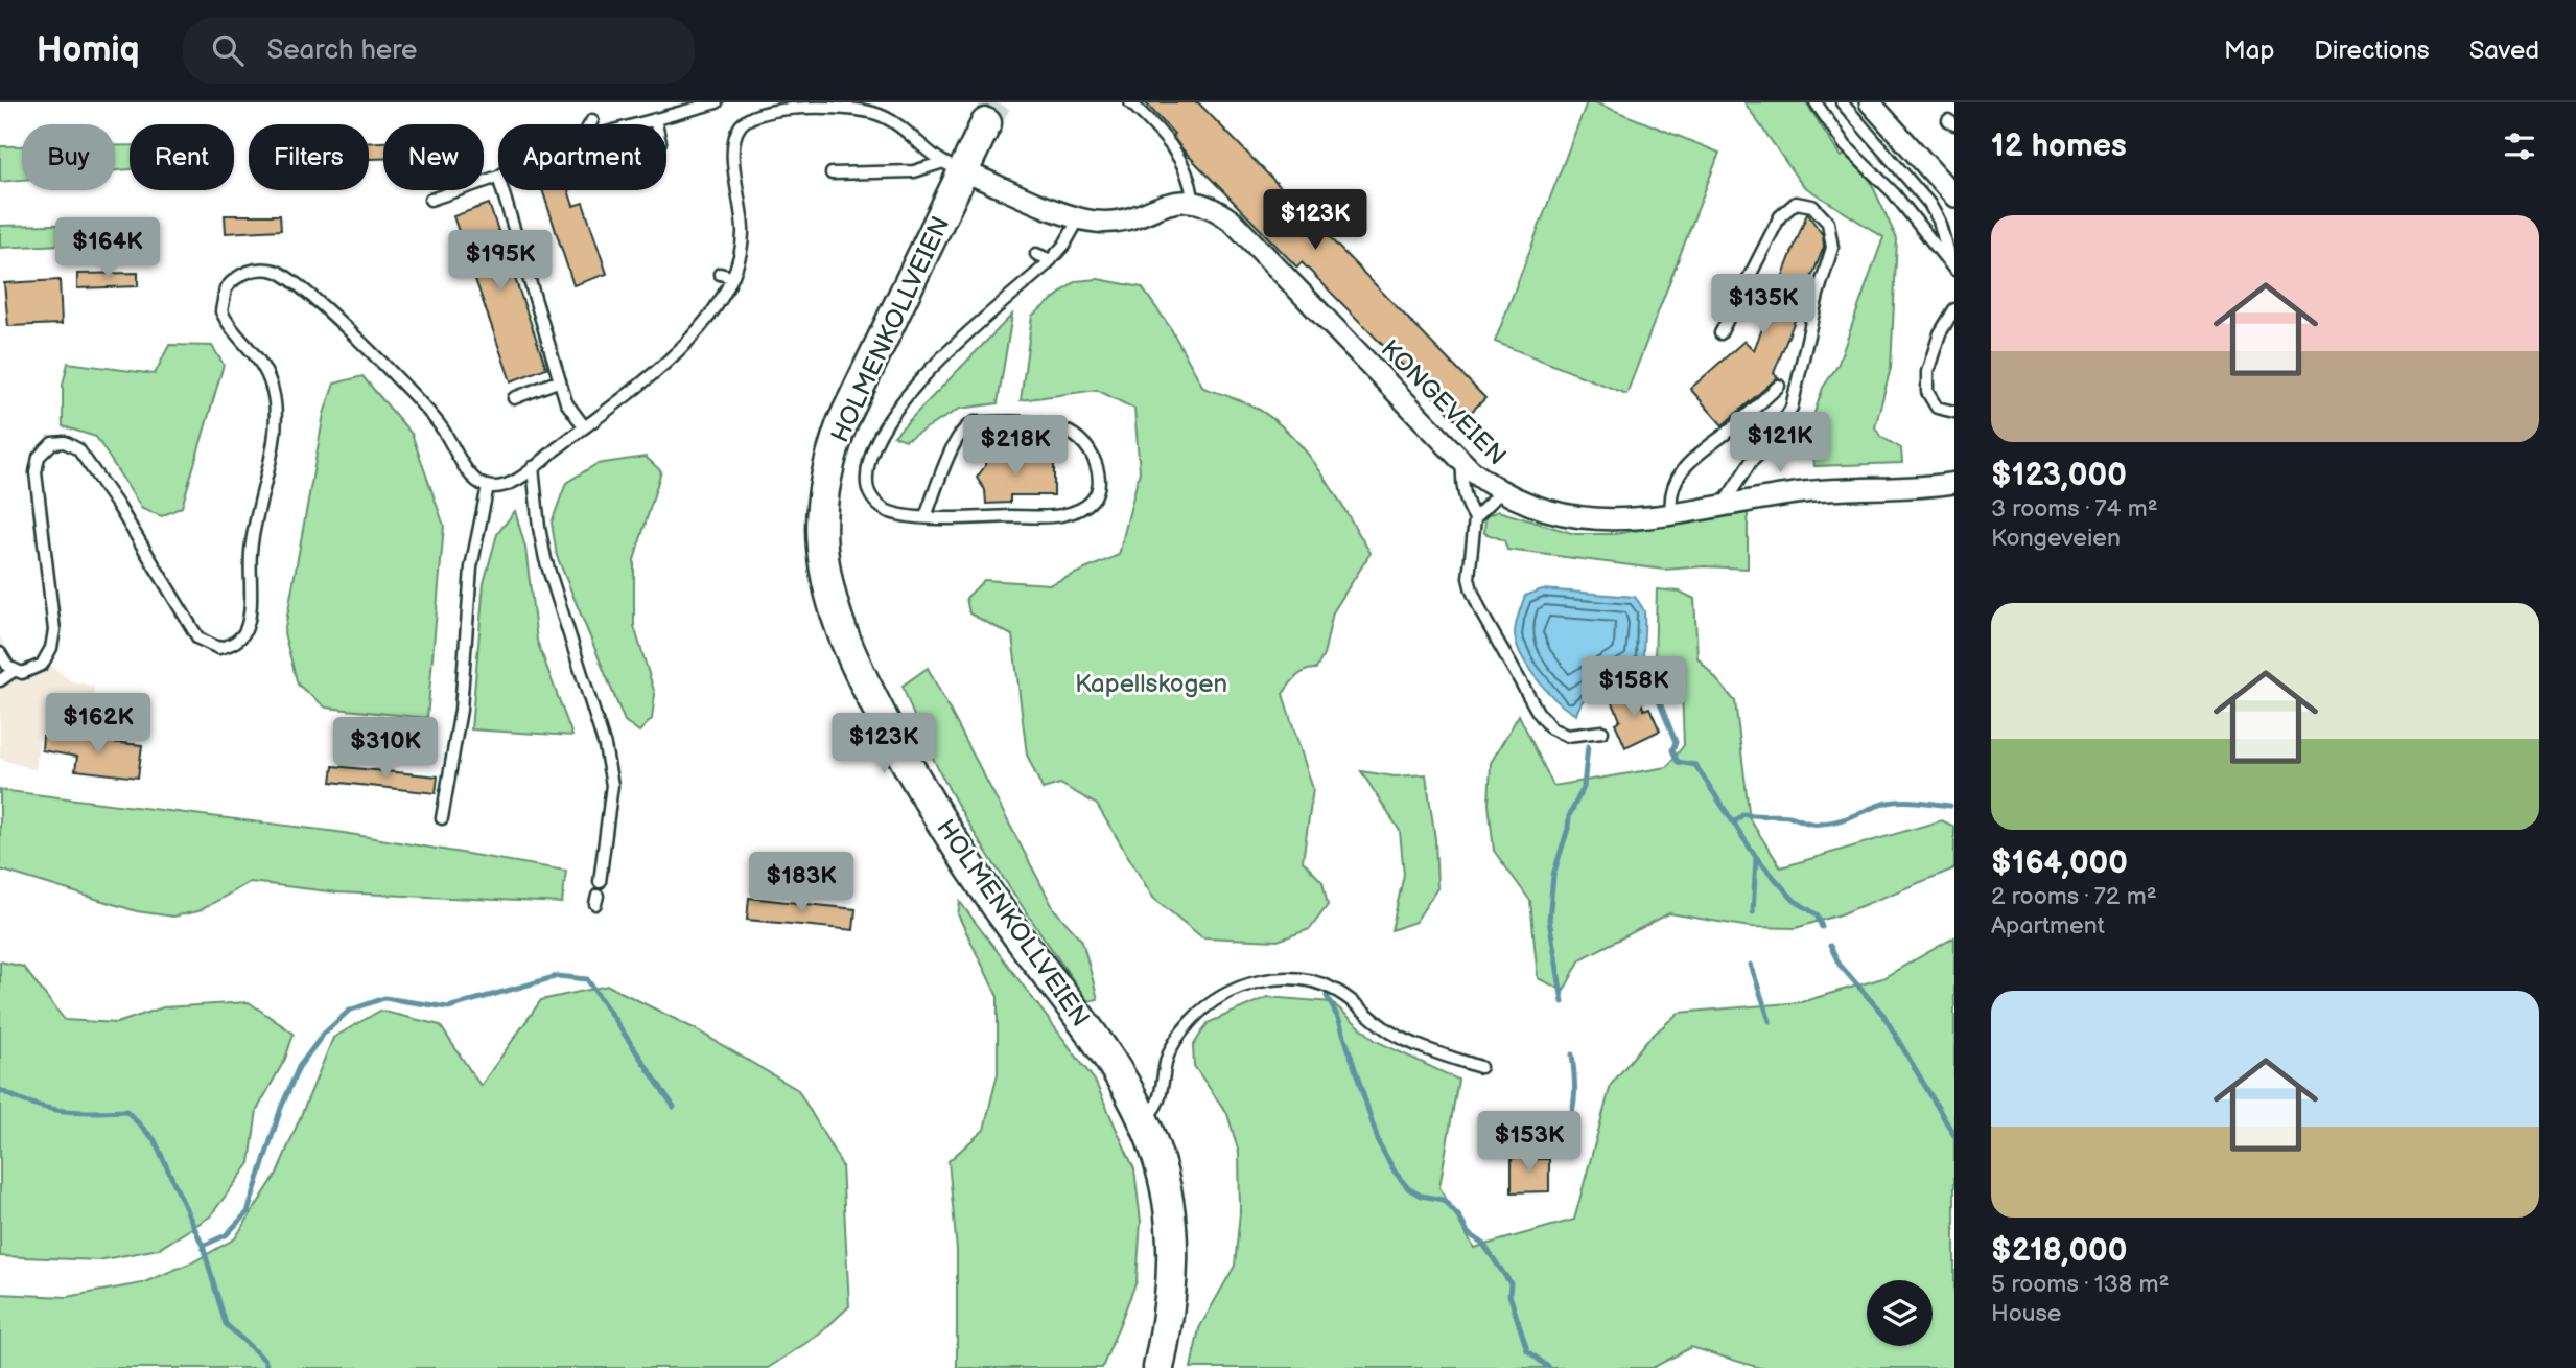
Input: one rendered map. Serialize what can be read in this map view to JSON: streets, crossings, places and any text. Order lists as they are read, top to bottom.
{
  "streets": {
    "main road": ["HOLMENKOLLVEIEN"],
    "street": ["KONGEVEIEN"]
  },
  "parks": ["Kapellskogen"],
  "page": {
    "header": "Homiq",
    "search": "Search here",
    "nav": ["Map", "Directions", "Saved"],
    "heading": "12 homes",
    "chip": [
      "Buy",
      "Rent",
      "Filters",
      "New",
      "Apartment"
    ],
    "price": [
      "$123K",
      "$164K",
      "$195K",
      "$135K",
      "$121K",
      "$218K",
      "$158K",
      "$162K",
      "$123K",
      "$310K",
      "$183K",
      "$153K"
    ],
    "list": [
      {
        "name": "$123,000",
        "note": "3 rooms · 74 m² · Kongeveien"
      },
      {
        "name": "$164,000",
        "note": "2 rooms · 72 m² · Apartment"
      },
      {
        "name": "$218,000",
        "note": "5 rooms · 138 m² · House"
      }
    ]
  }
}
